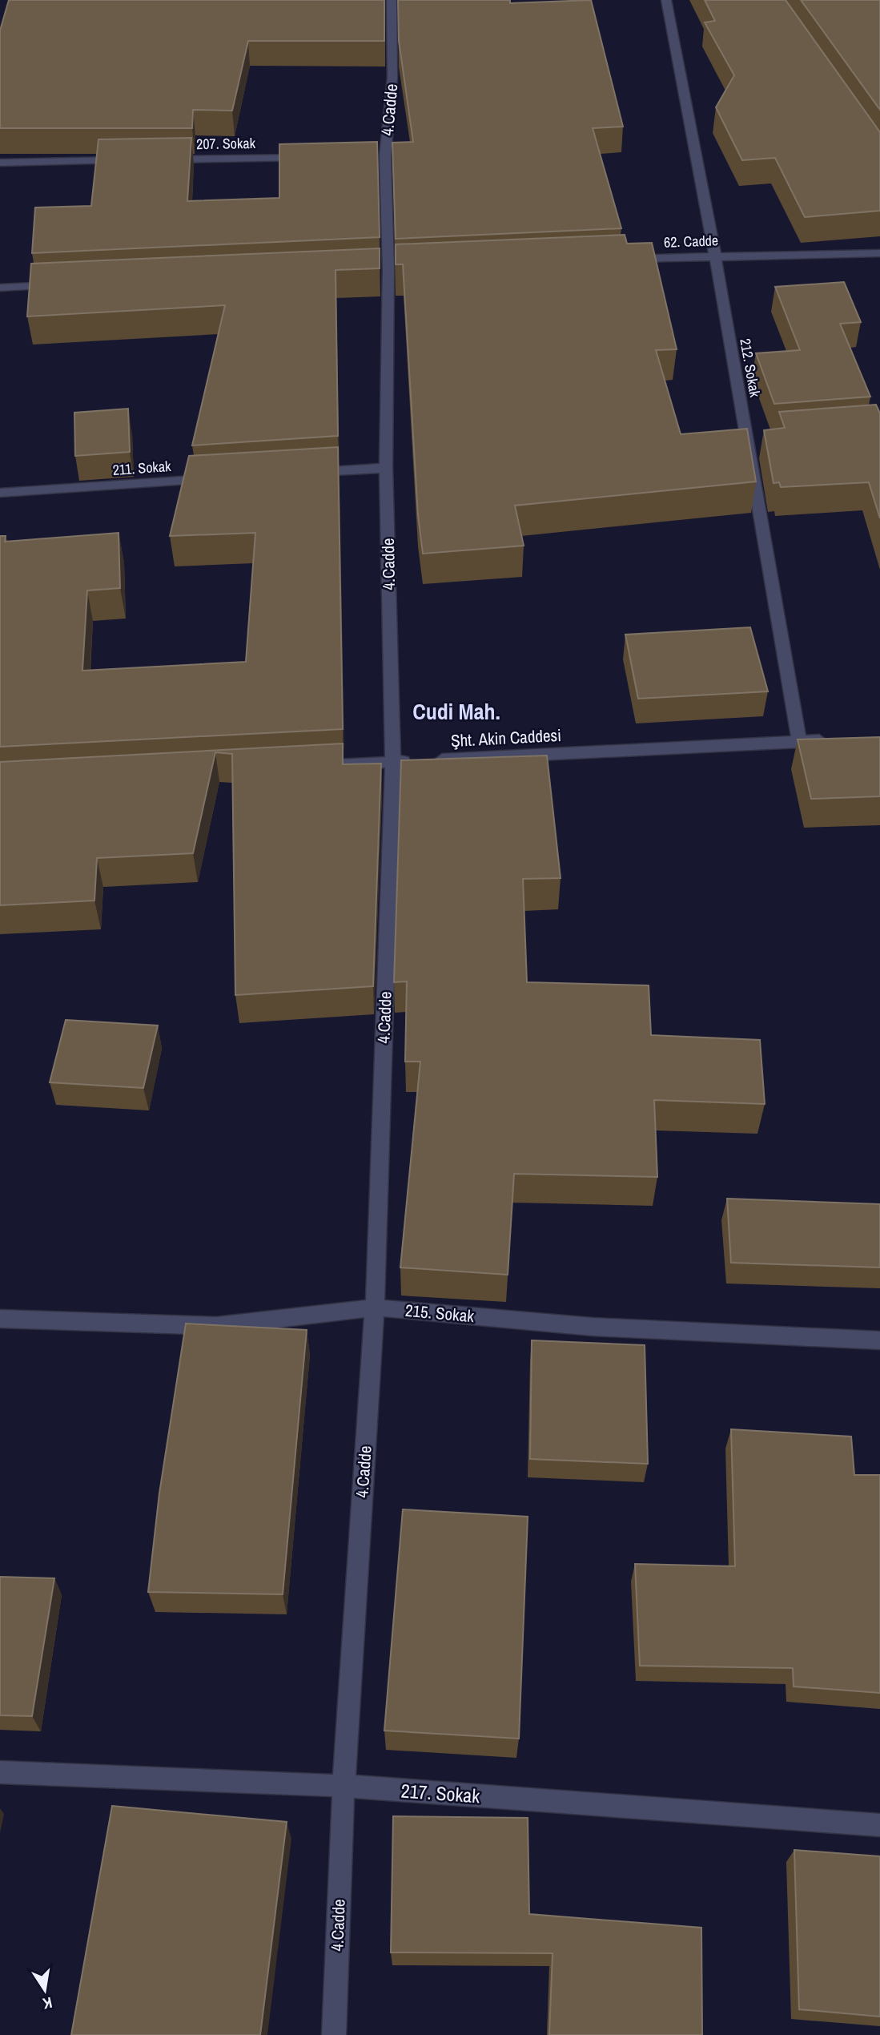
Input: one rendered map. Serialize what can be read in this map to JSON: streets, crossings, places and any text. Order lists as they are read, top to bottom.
{
  "streets": {
    "street": [
      "4.Cadde",
      "207. Sokak",
      "62. Cadde",
      "212. Sokak",
      "211. Sokak",
      "Şht. Akin Caddesi",
      "215. Sokak",
      "217. Sokak"
    ]
  },
  "crossings": [
    ["4.Cadde", "Şht. Akin Caddesi"],
    ["4.Cadde", "215. Sokak"],
    ["4.Cadde", "217. Sokak"],
    ["62. Cadde", "212. Sokak"],
    ["212. Sokak", "Şht. Akin Caddesi"]
  ],
  "districts": ["Cudi Mah."],
  "north": "bottom"
}
